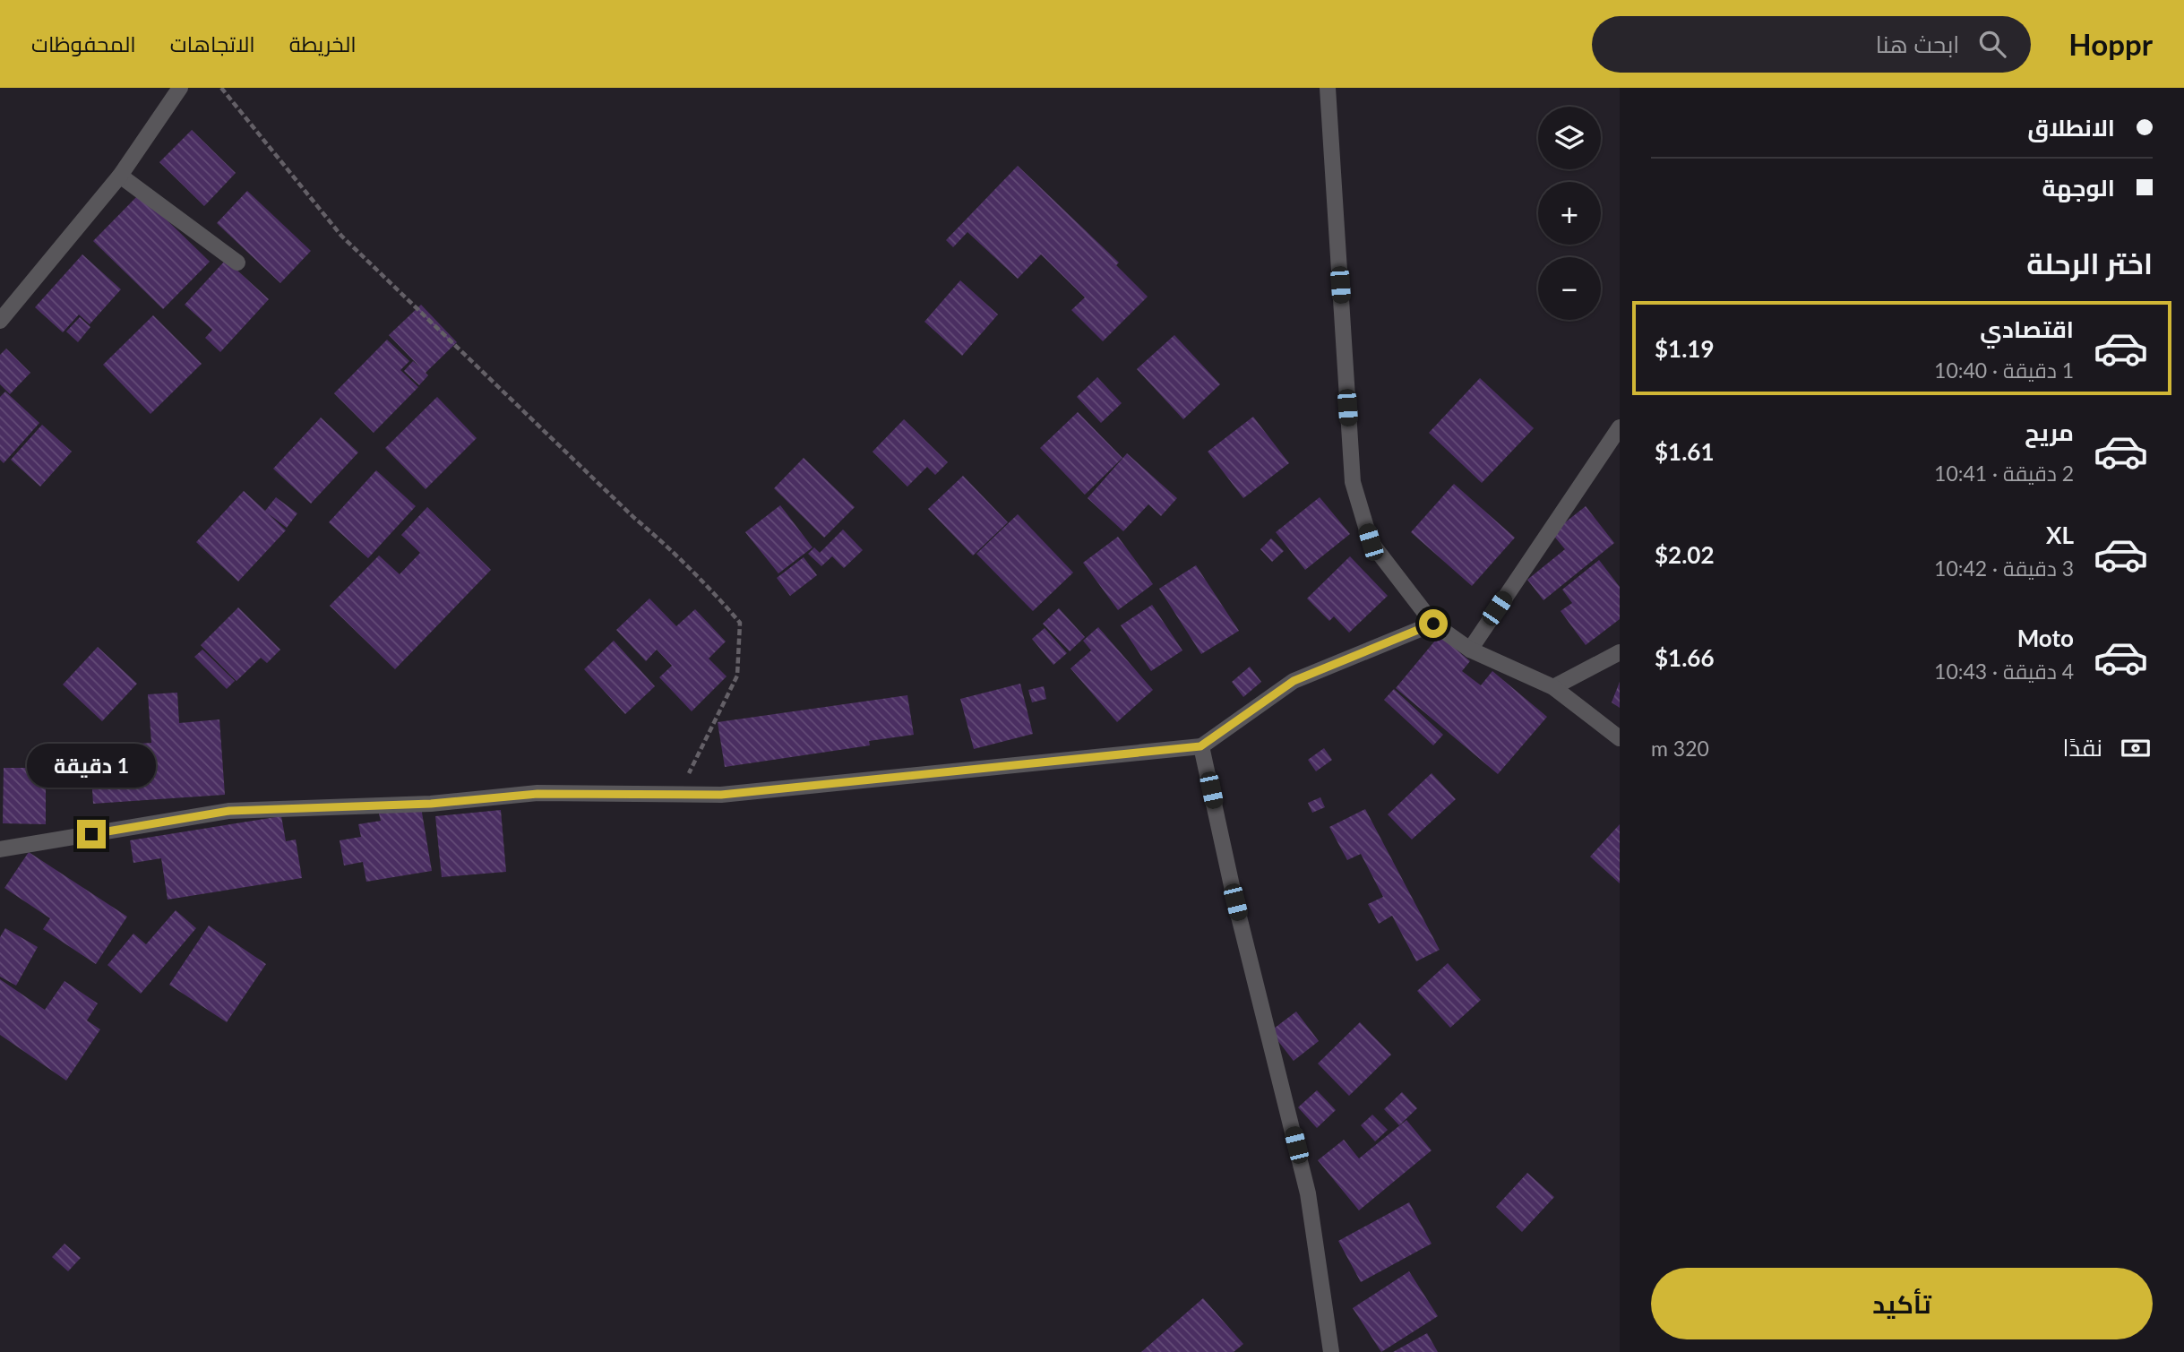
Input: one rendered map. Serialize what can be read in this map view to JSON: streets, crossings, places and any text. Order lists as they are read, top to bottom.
{
  "page": {
    "header": "Hoppr",
    "search": "ابحث هنا",
    "nav": ["الخريطة", "الاتجاهات", "المحفوظات"],
    "banner": ["الانطلاق", "الوجهة"],
    "map_buttons": ["+", "−"],
    "heading": "اختر الرحلة",
    "list": [
      {
        "name": "اقتصادي",
        "note": "1 دقيقة · 10:40",
        "value": "$1.19"
      },
      {
        "name": "مريح",
        "note": "2 دقيقة · 10:41",
        "value": "$1.61"
      },
      {
        "name": "XL",
        "note": "3 دقيقة · 10:42",
        "value": "$2.02"
      },
      {
        "name": "Moto",
        "note": "4 دقيقة · 10:43",
        "value": "$1.66"
      }
    ],
    "pay": ["نقدًا", "320 m"],
    "bubble": "1 دقيقة",
    "buttons": "تأكيد"
  }
}
